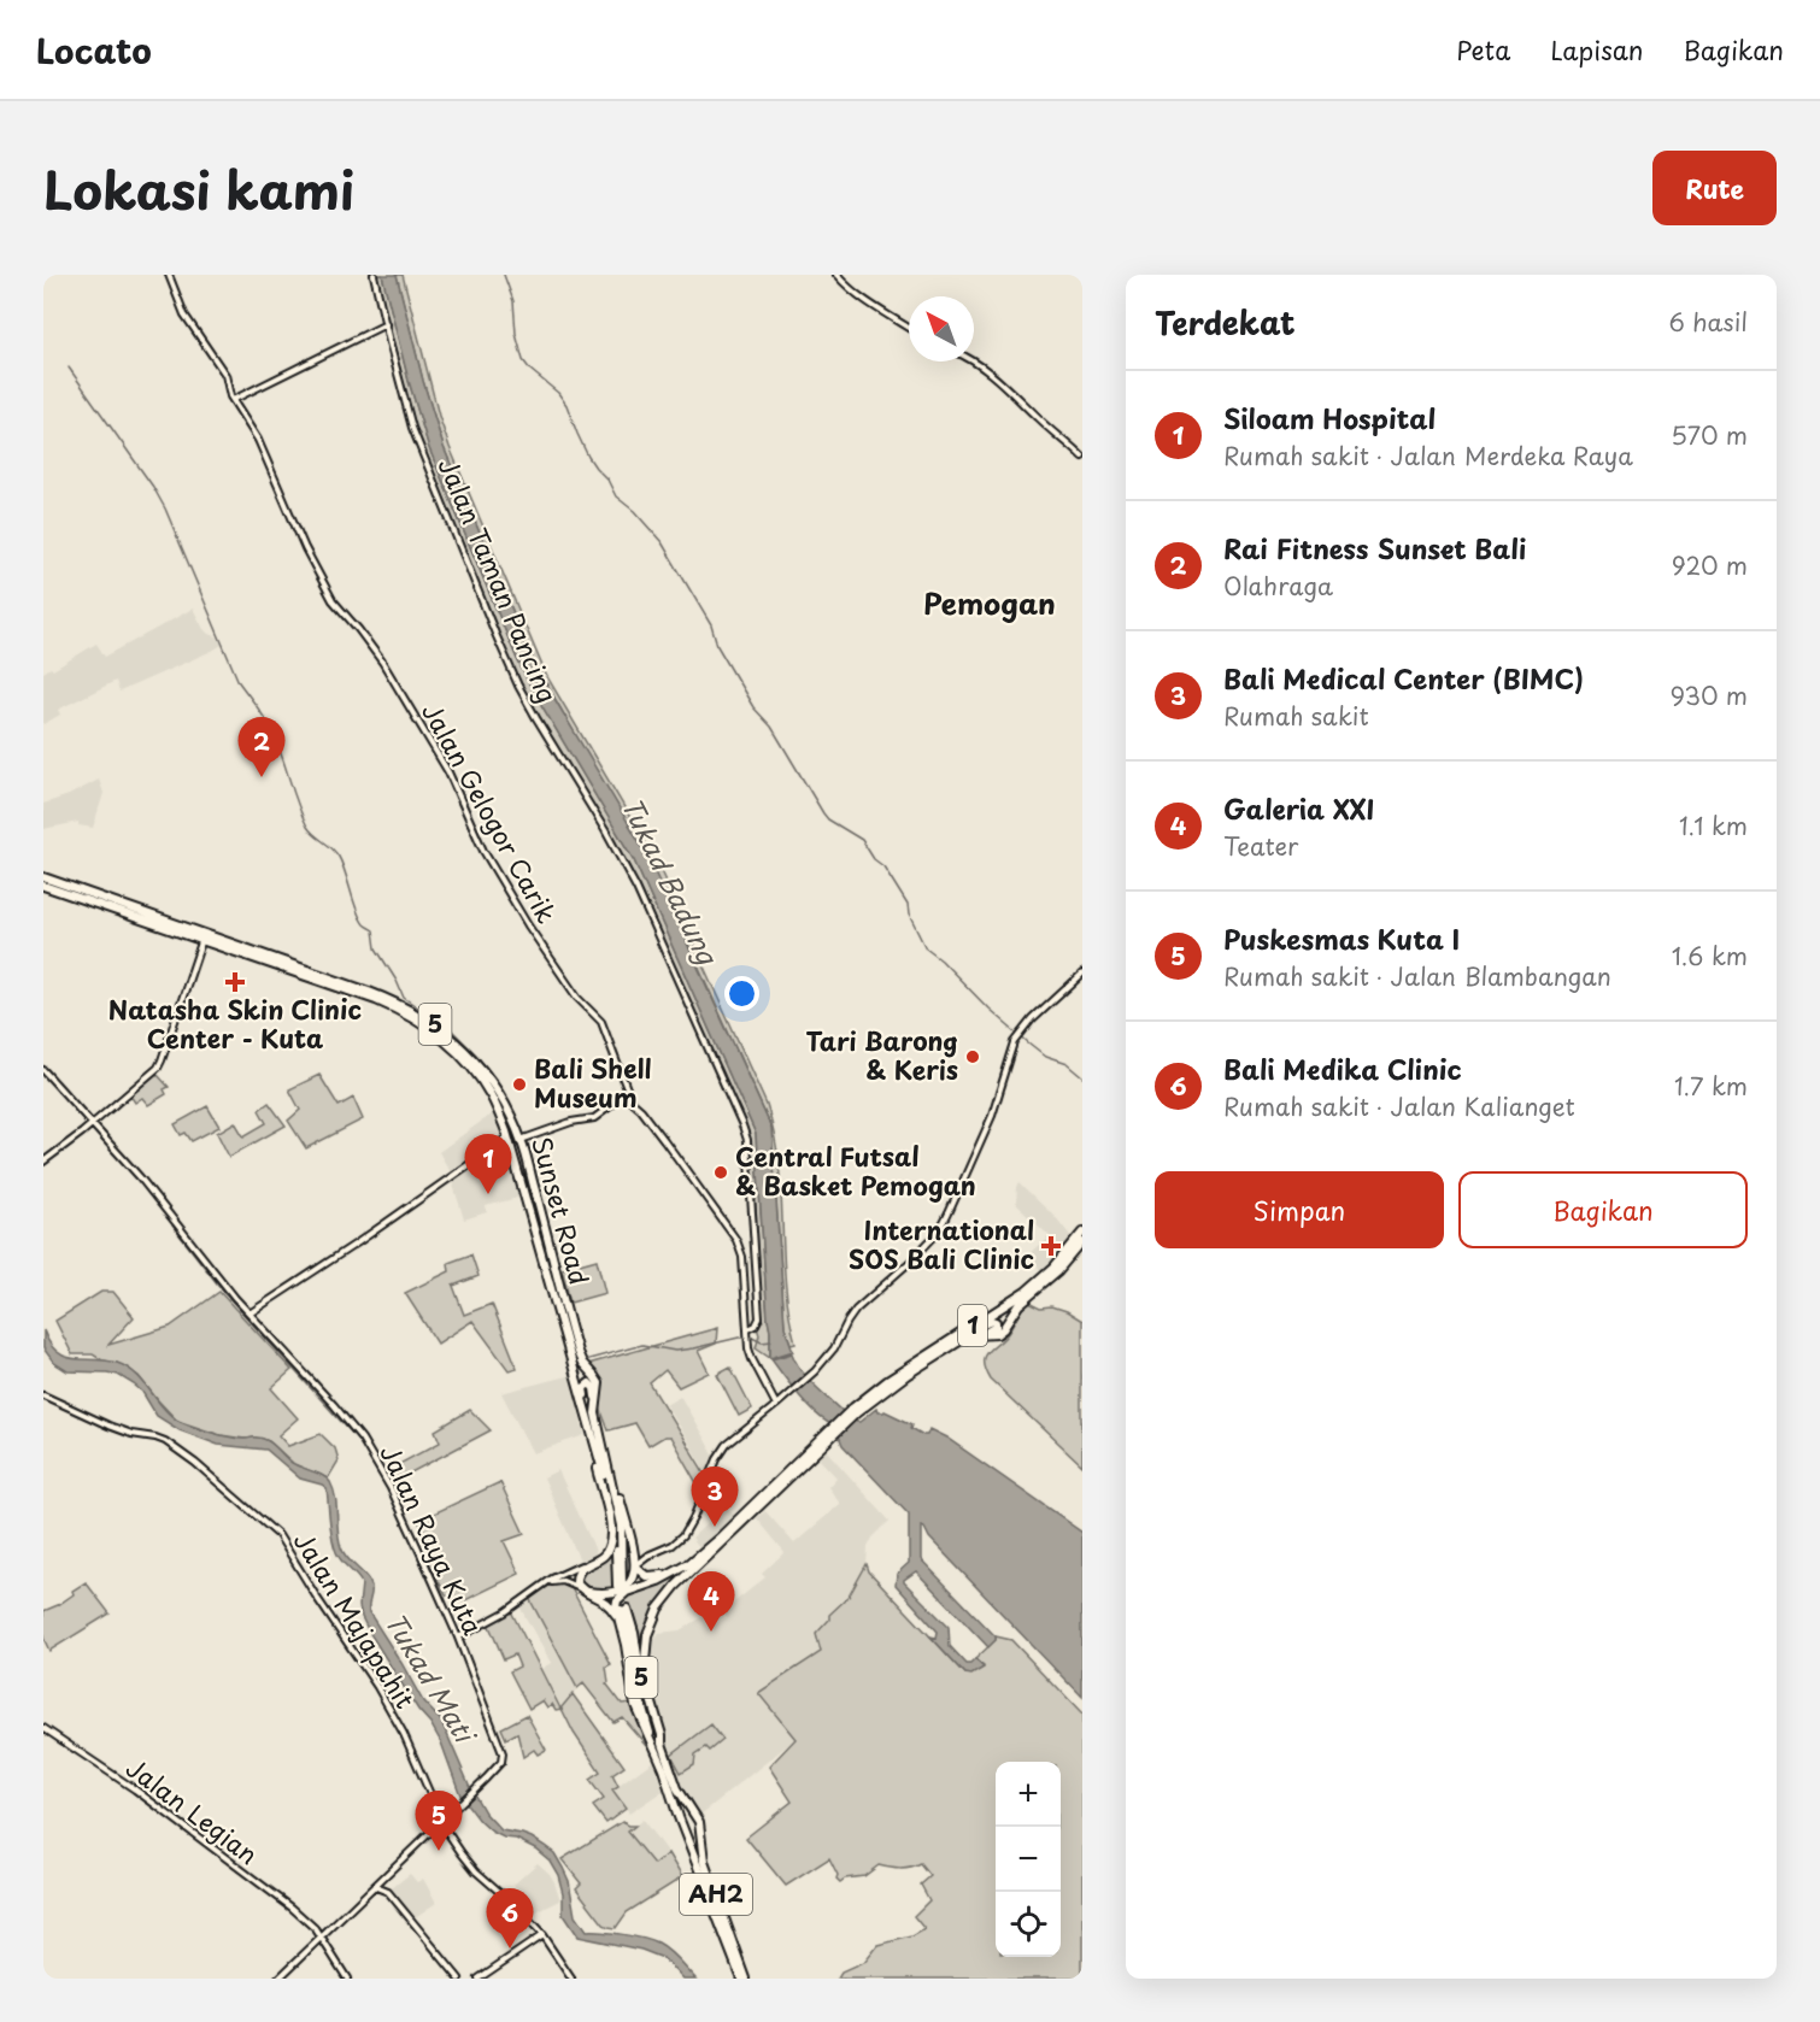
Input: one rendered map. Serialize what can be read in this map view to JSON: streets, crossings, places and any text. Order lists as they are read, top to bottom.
{
  "streets": {
    "highway": [
      "5",
      "Sunset Road",
      "1",
      "AH2"
    ],
    "street": [
      "Jalan Taman Pancing",
      "Jalan Gelogor Carik",
      "Jalan Raya Kuta",
      "Jalan Majapahit",
      "Jalan Legian"
    ]
  },
  "crossings": [
    ["Jalan Taman Pancing", "Jalan Gelogor Carik"],
    ["5", "1"],
    ["5", "AH2"],
    ["1", "AH2"],
    ["Jalan Raya Kuta", "Jalan Majapahit"],
    ["Jalan Raya Kuta", "Jalan Legian"]
  ],
  "districts": ["Pemogan"],
  "water": ["Tukad Badung", "Tukad Mati"],
  "places": {
    "health": ["Natasha Skin Clinic Center - Kuta", "International SOS Bali Clinic"],
    "other": ["Tari Barong & Keris", "Bali Shell Museum", "Central Futsal & Basket Pemogan"]
  },
  "north": "top left",
  "page": {
    "header": "Locato",
    "nav": ["Peta", "Lapisan", "Bagikan"],
    "title": "Lokasi kami",
    "buttons": [
      "Rute",
      ["Simpan", "Bagikan"]
    ],
    "heading": ["Terdekat", "6 hasil"],
    "list": [
      {
        "mark": "1",
        "name": "Siloam Hospital",
        "note": "Rumah sakit · Jalan Merdeka Raya",
        "value": "570 m"
      },
      {
        "mark": "2",
        "name": "Rai Fitness Sunset Bali",
        "note": "Olahraga",
        "value": "920 m"
      },
      {
        "mark": "3",
        "name": "Bali Medical Center (BIMC)",
        "note": "Rumah sakit",
        "value": "930 m"
      },
      {
        "mark": "4",
        "name": "Galeria XXI",
        "note": "Teater",
        "value": "1.1 km"
      },
      {
        "mark": "5",
        "name": "Puskesmas Kuta I",
        "note": "Rumah sakit · Jalan Blambangan",
        "value": "1.6 km"
      },
      {
        "mark": "6",
        "name": "Bali Medika Clinic",
        "note": "Rumah sakit · Jalan Kalianget",
        "value": "1.7 km"
      }
    ],
    "pins": [
      "2",
      "1",
      "3",
      "4",
      "5",
      "6"
    ],
    "map_buttons": ["+", "−"]
  }
}
